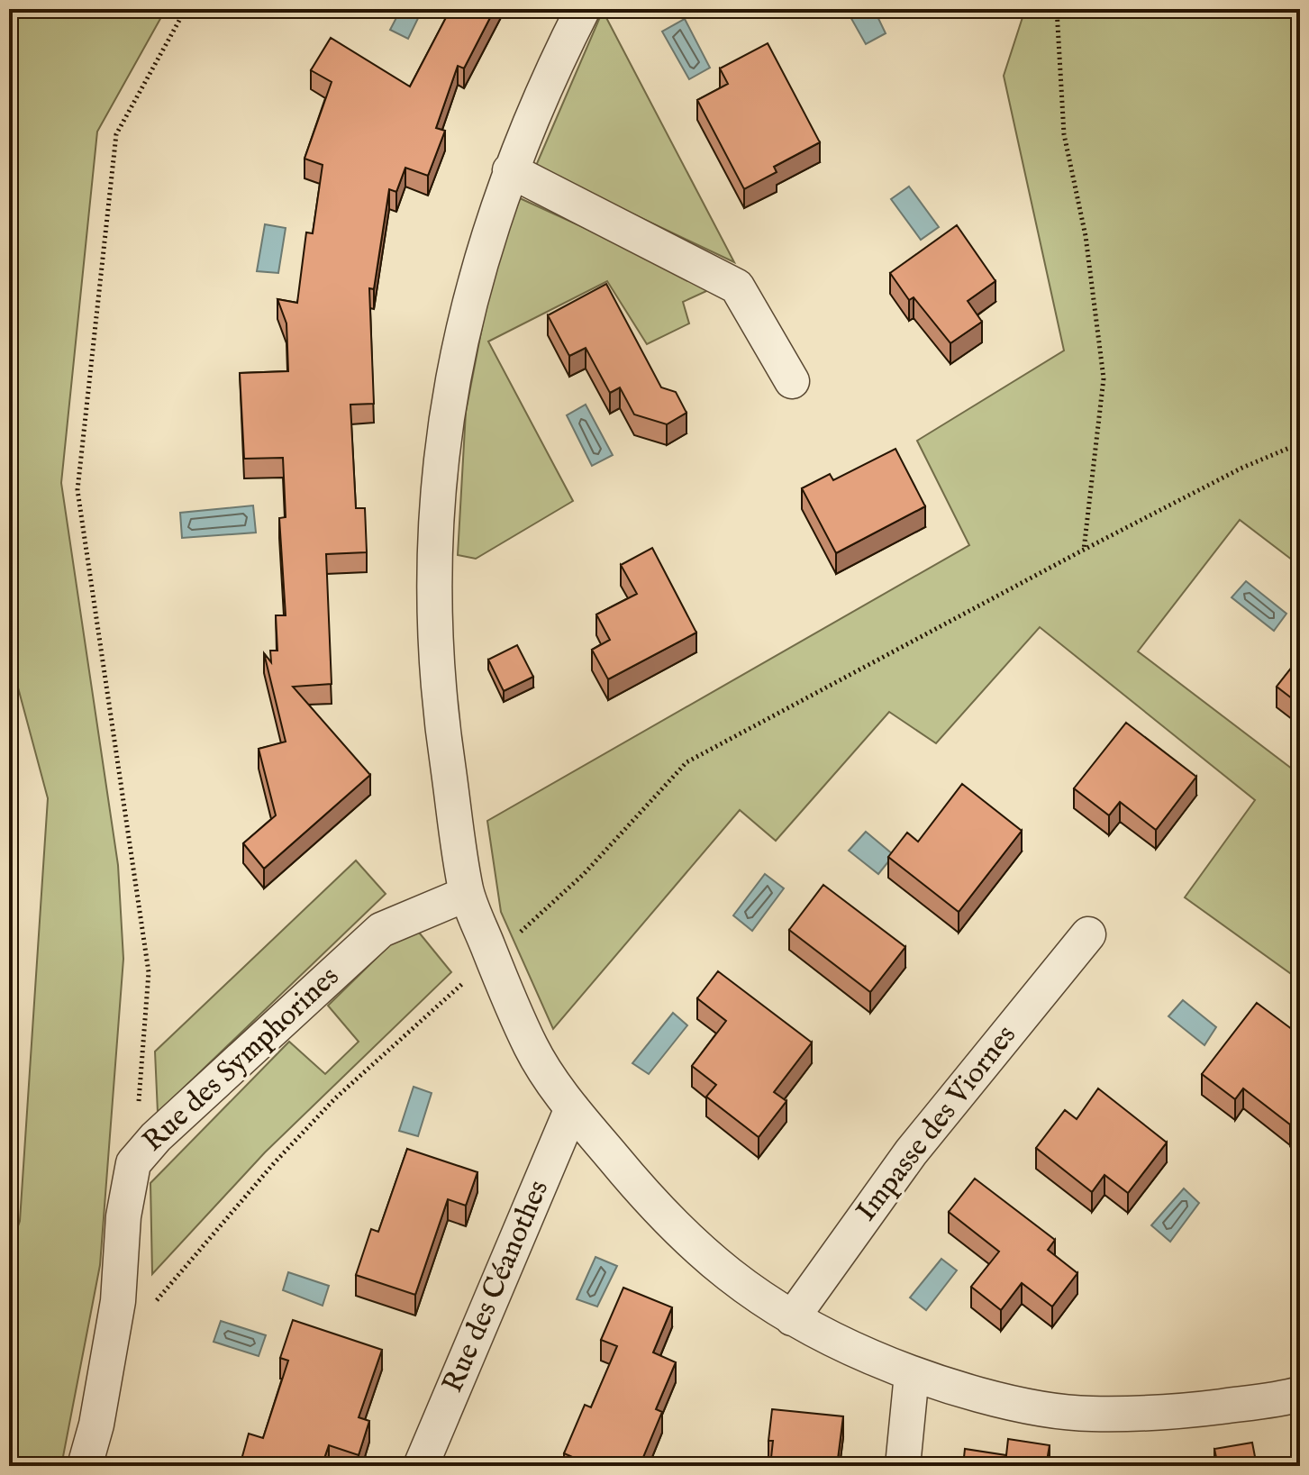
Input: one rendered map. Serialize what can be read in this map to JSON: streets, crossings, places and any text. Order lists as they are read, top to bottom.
{
  "streets": {
    "street": ["Rue des Symphorines", "Impasse des Viornes", "Rue des Céanothes"]
  }
}
